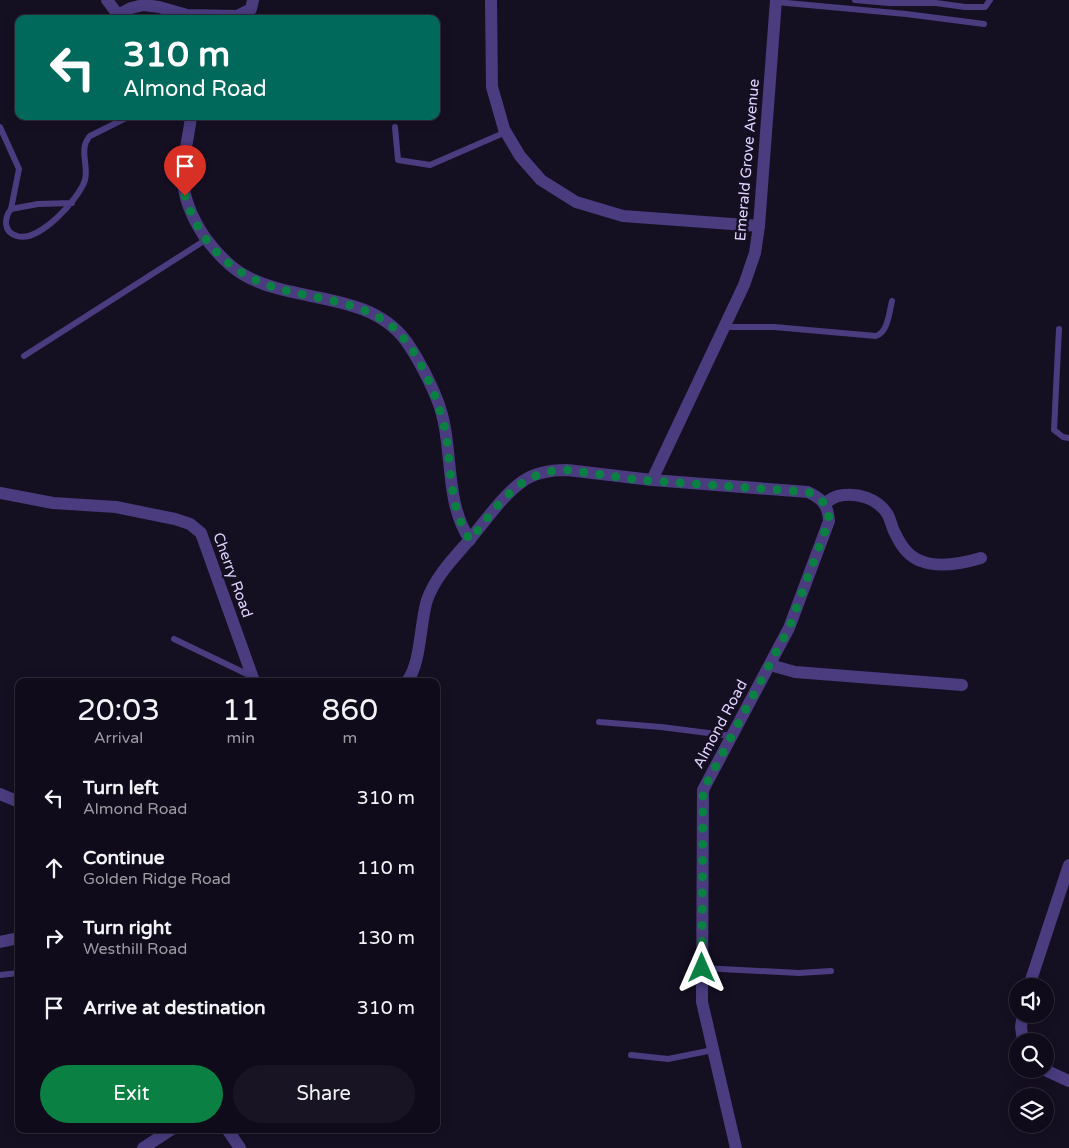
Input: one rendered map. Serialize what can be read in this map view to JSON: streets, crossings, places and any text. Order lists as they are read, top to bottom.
{
  "streets": {
    "street": ["Emerald Grove Avenue", "Cherry Road", "Almond Road"]
  },
  "page": {
    "turn": ["310 m", "Almond Road"],
    "eta": [
      "20:03",
      "Arrival",
      "11",
      "min",
      "860",
      "m"
    ],
    "list": [
      {
        "name": "Turn left",
        "note": "Almond Road",
        "value": "310 m"
      },
      {
        "name": "Continue",
        "note": "Golden Ridge Road",
        "value": "110 m"
      },
      {
        "name": "Turn right",
        "note": "Westhill Road",
        "value": "130 m"
      },
      {
        "name": "Arrive at destination",
        "value": "310 m"
      }
    ],
    "buttons": ["Exit", "Share"]
  }
}
